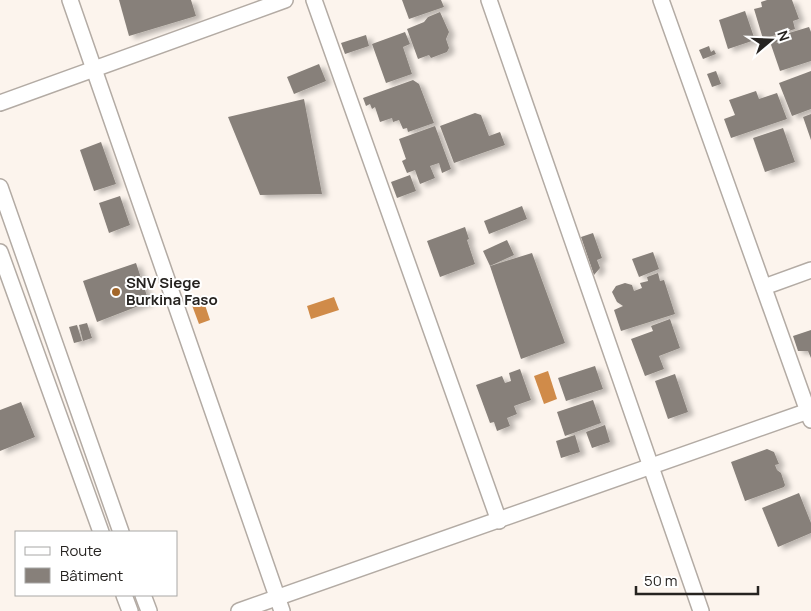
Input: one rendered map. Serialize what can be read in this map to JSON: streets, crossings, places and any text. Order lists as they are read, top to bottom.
{
  "places": ["SNV Siege Burkina Faso"],
  "legend": ["Route", "Bâtiment"],
  "scale_bar": "50 m",
  "north": "right"
}
